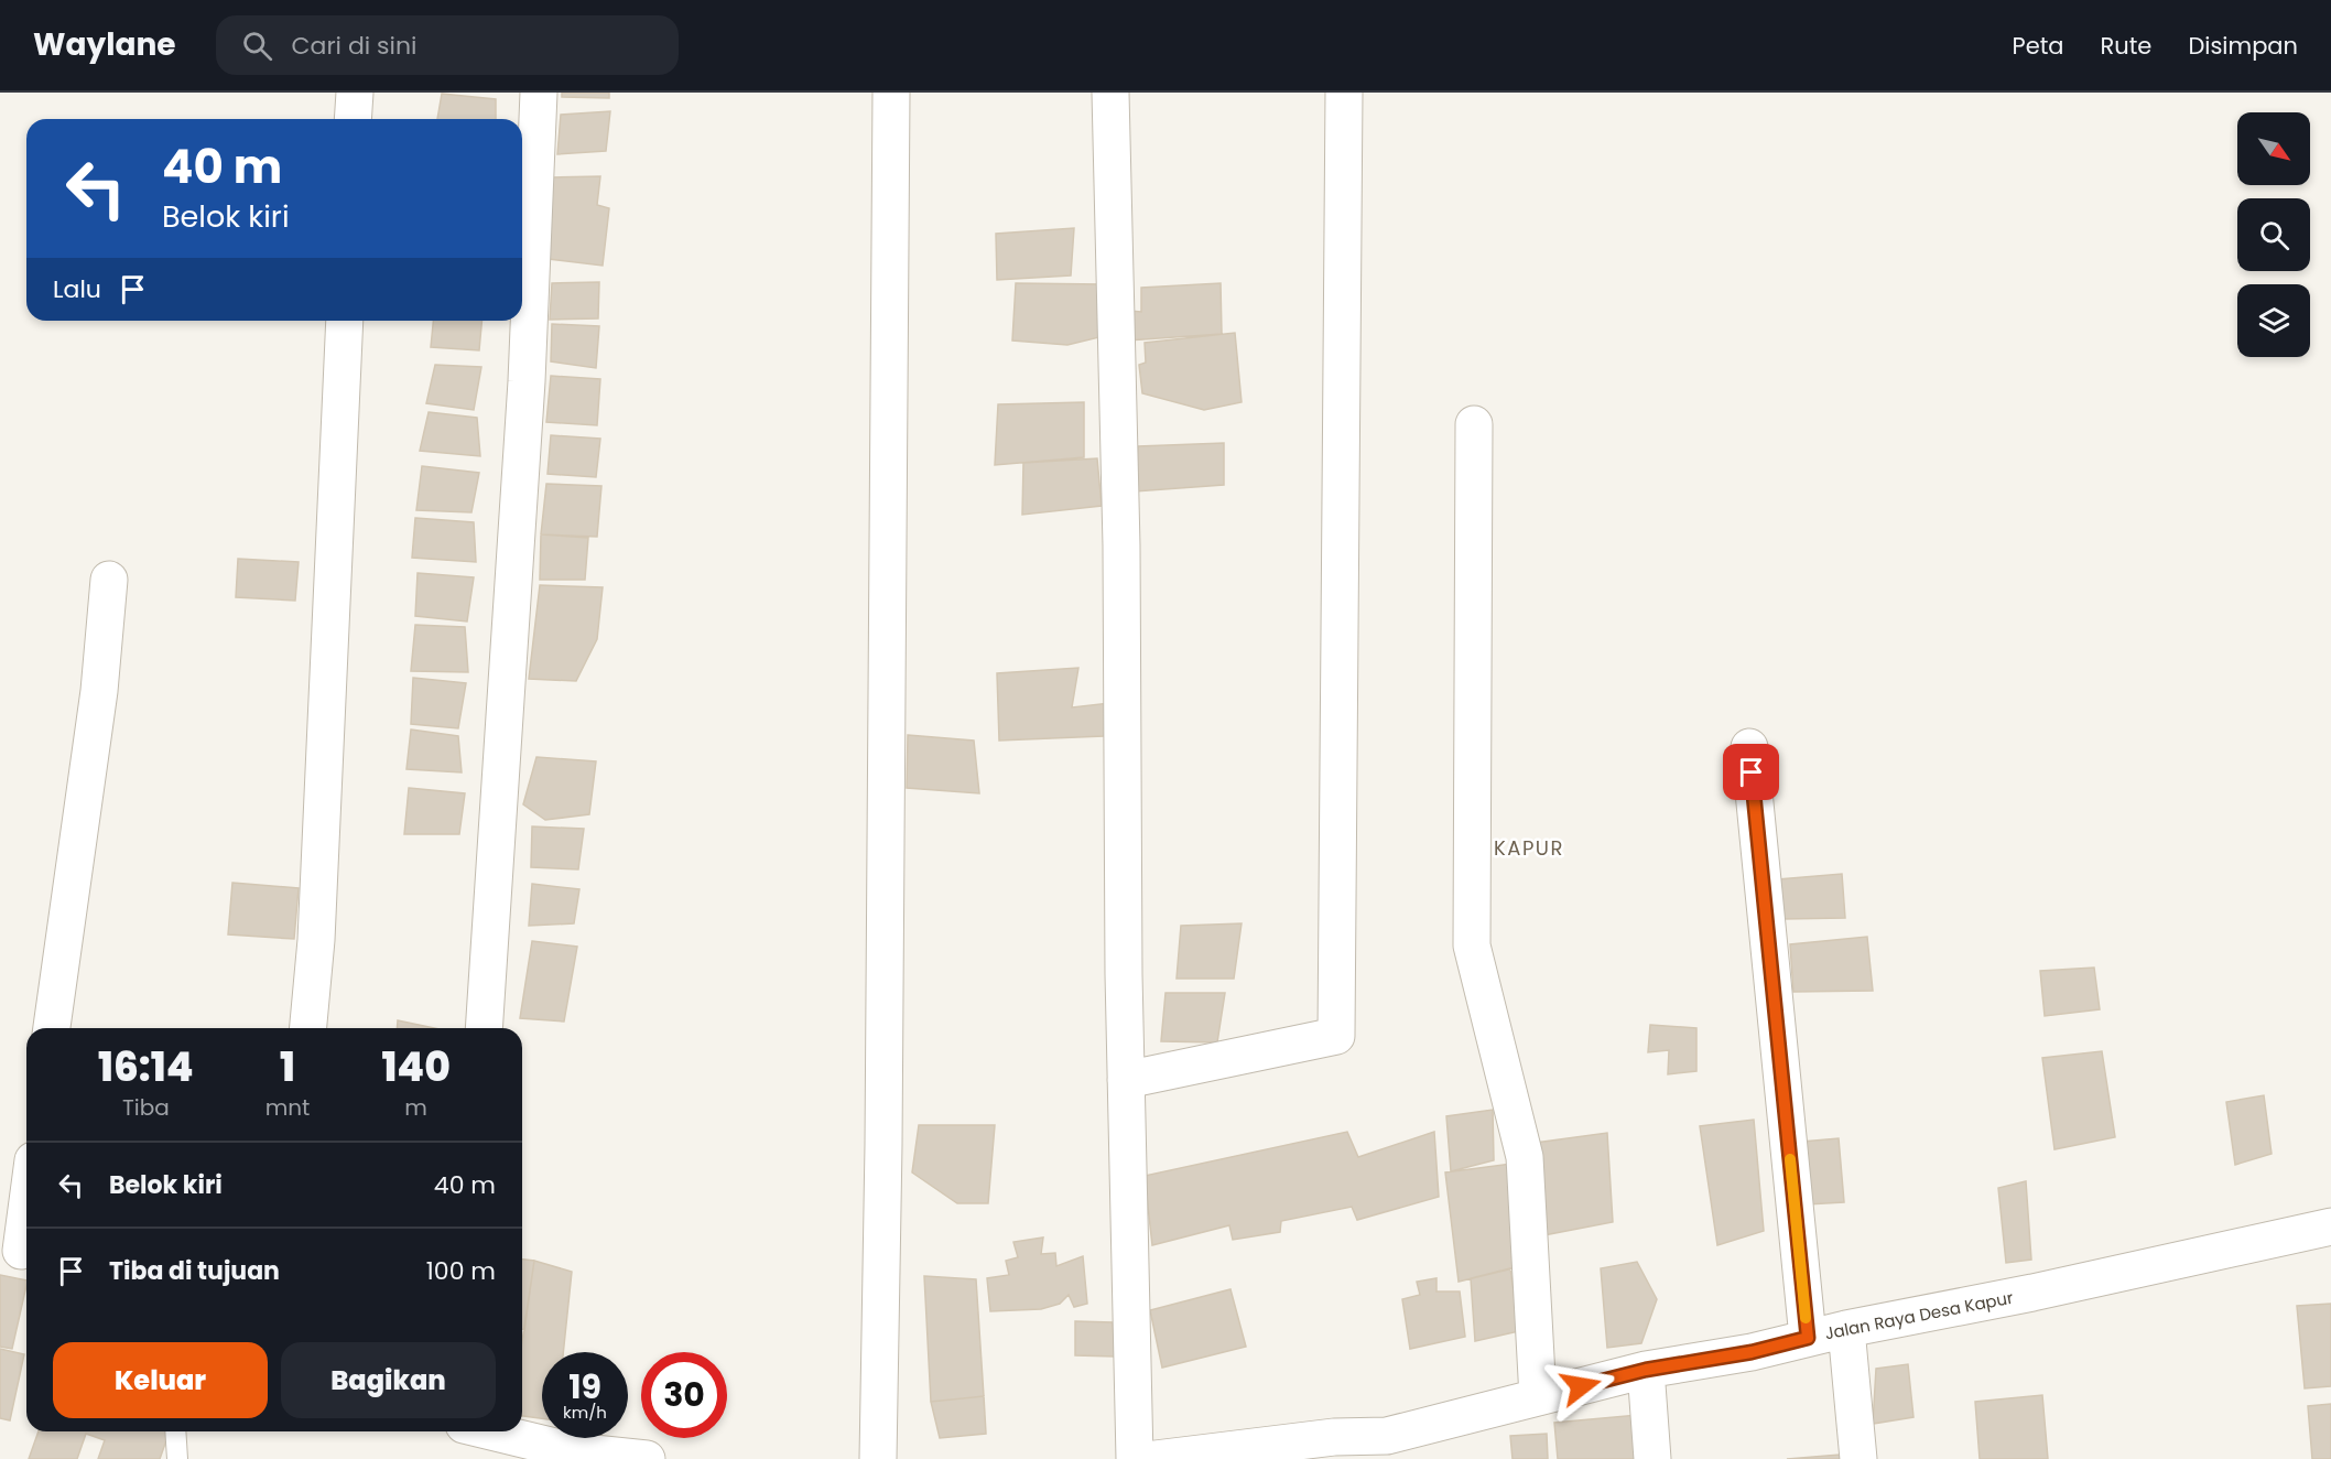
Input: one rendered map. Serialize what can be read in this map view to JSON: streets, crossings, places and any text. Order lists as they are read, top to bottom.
{
  "streets": {
    "street": ["Jalan Raya Desa Kapur"]
  },
  "districts": ["KAPUR"],
  "north": "bottom right",
  "page": {
    "header": "Waylane",
    "search": "Cari di sini",
    "nav": ["Peta", "Rute", "Disimpan"],
    "turn": ["40 m", "Belok kiri"],
    "then": "Lalu",
    "eta": [
      "16:14",
      "Tiba",
      "1",
      "mnt",
      "140",
      "m"
    ],
    "list": [
      {
        "name": "Belok kiri",
        "value": "40 m"
      },
      {
        "name": "Tiba di tujuan",
        "value": "100 m"
      }
    ],
    "buttons": ["Keluar", "Bagikan"],
    "speed": "19 km/h",
    "limit": "30"
  }
}
